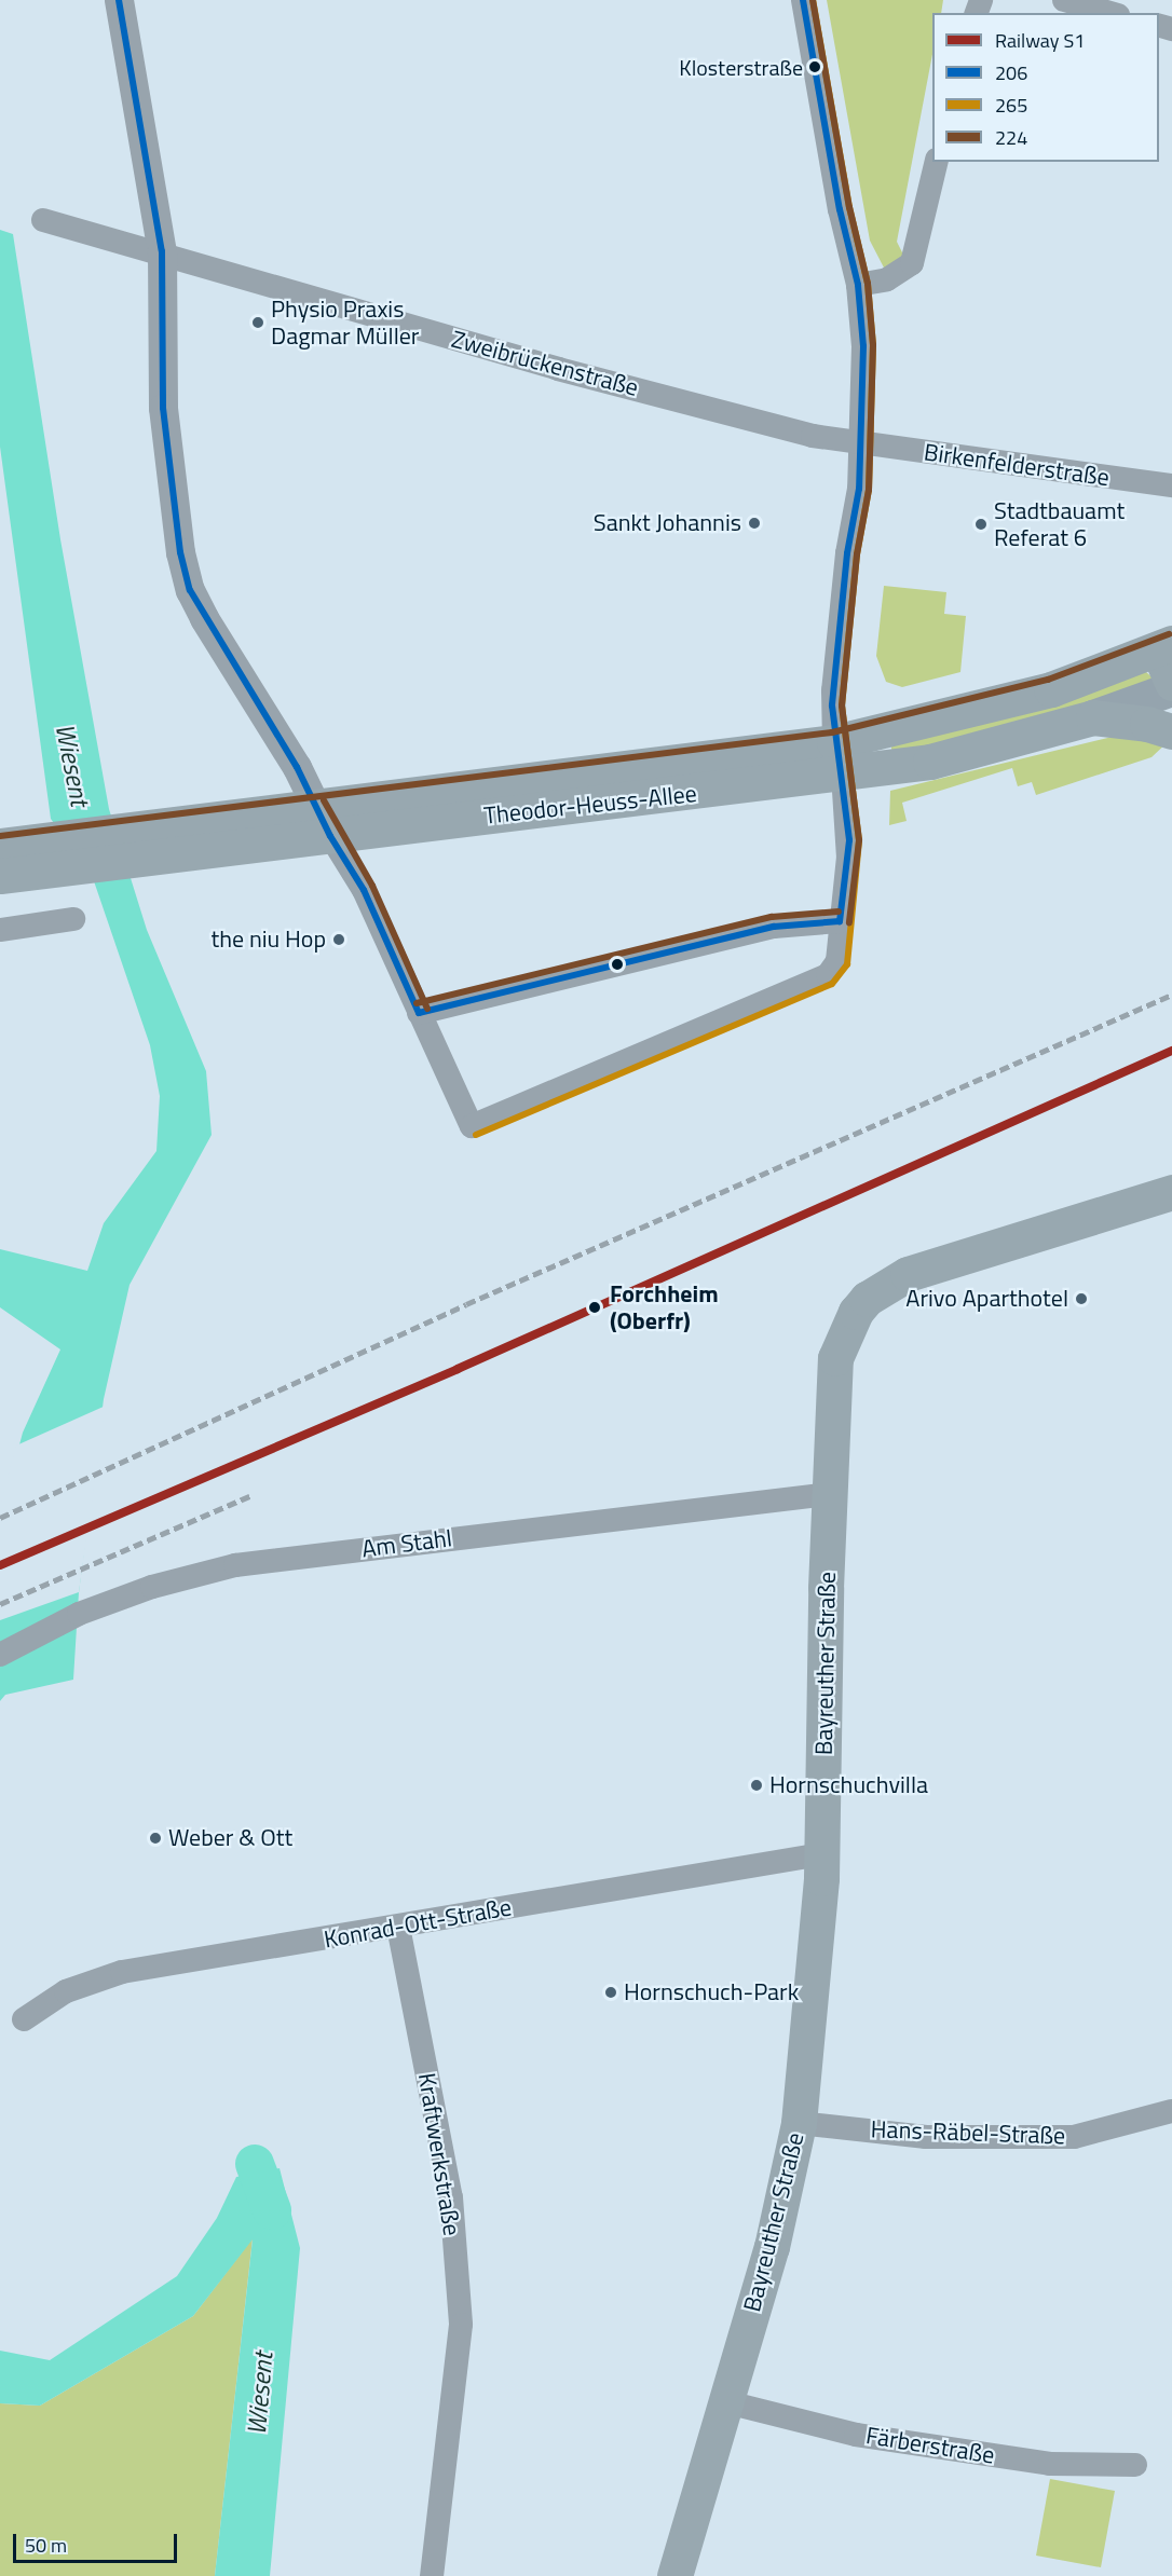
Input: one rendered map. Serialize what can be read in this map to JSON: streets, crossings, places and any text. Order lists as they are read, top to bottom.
{
  "streets": {
    "main road": ["Theodor-Heuss-Allee", "Bayreuther Straße"],
    "street": [
      "Zweibrückenstraße",
      "Birkenfelderstraße",
      "Am Stahl",
      "Konrad-Ott-Straße",
      "Hans-Räbel-Straße",
      "Kraftwerkstraße",
      "Färberstraße"
    ]
  },
  "crossings": [
    ["Zweibrückenstraße", "Birkenfelderstraße"],
    ["Am Stahl", "Bayreuther Straße"],
    ["Bayreuther Straße", "Konrad-Ott-Straße"],
    ["Bayreuther Straße", "Hans-Räbel-Straße"],
    ["Bayreuther Straße", "Färberstraße"],
    ["Konrad-Ott-Straße", "Kraftwerkstraße"]
  ],
  "water": ["Wiesent"],
  "places": [
    "Klosterstraße",
    "Physio Praxis Dagmar Müller",
    "Sankt Johannis",
    "Stadtbauamt Referat 6",
    "the niu Hop",
    "Arivo Aparthotel",
    "Forchheim (Oberfr)",
    "Hornschuchvilla",
    "Weber & Ott",
    "Hornschuch-Park"
  ],
  "lines": [
    "transit line 206",
    "transit line 265",
    "transit line 224",
    "rail line S1"
  ],
  "legend": [
    "Railway S1",
    "206",
    "265",
    "224"
  ],
  "scale_bar": "50 m"
}
